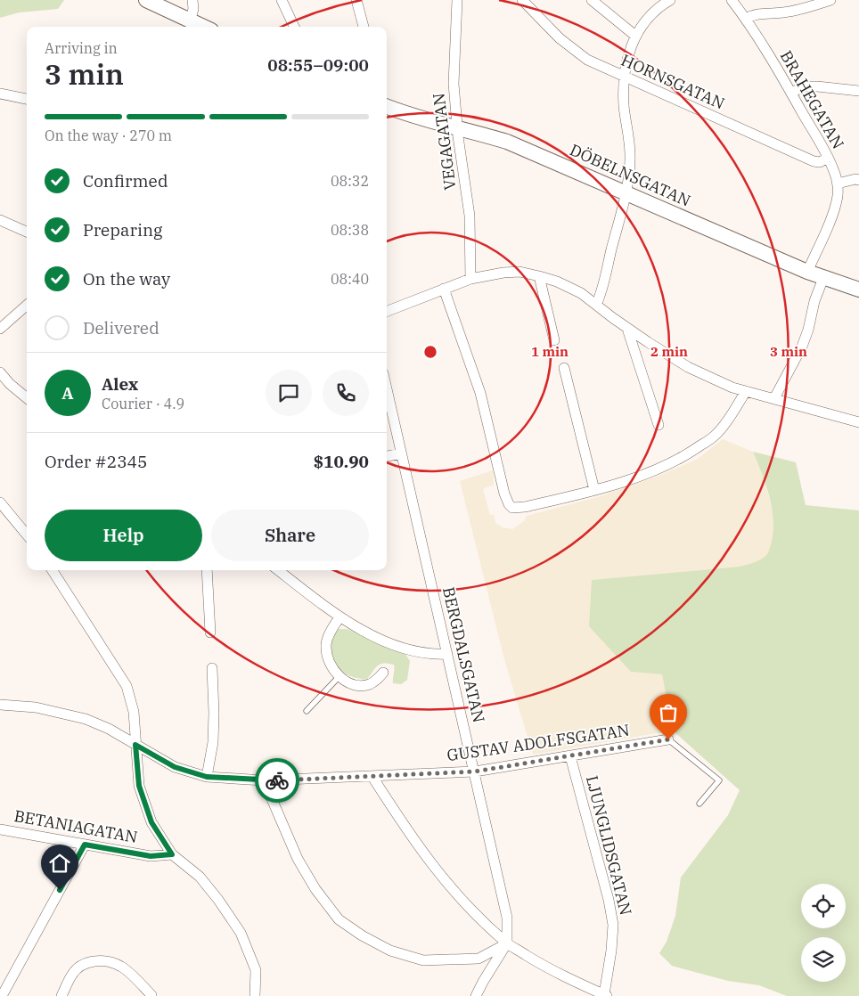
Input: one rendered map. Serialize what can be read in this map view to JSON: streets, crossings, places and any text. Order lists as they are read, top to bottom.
{
  "streets": {
    "street": [
      "HORNSGATAN",
      "BRAHEGATAN",
      "VEGAGATAN",
      "DÖBELNSGATAN",
      "BERGDALSGATAN",
      "GUSTAV ADOLFSGATAN",
      "BETANIAGATAN",
      "LJUNGLIDSGATAN"
    ]
  },
  "crossings": [
    ["HORNSGATAN", "BRAHEGATAN"],
    ["BRAHEGATAN", "DÖBELNSGATAN"],
    ["VEGAGATAN", "DÖBELNSGATAN"],
    ["BERGDALSGATAN", "GUSTAV ADOLFSGATAN"],
    ["GUSTAV ADOLFSGATAN", "LJUNGLIDSGATAN"]
  ],
  "page": {
    "heading": ["3 min", "Arriving in", "08:55–09:00"],
    "panel": [
      "Alex",
      "Courier · 4.9",
      "Order #2345",
      "$10.90"
    ],
    "bar": "On the way · 270 m",
    "list": [
      ["Confirmed", "08:32"],
      ["Preparing", "08:38"],
      ["On the way", "08:40"],
      "Delivered"
    ],
    "round": "A",
    "buttons": ["Help", "Share"]
  },
  "rings": ["1 min", "2 min", "3 min"]
}
